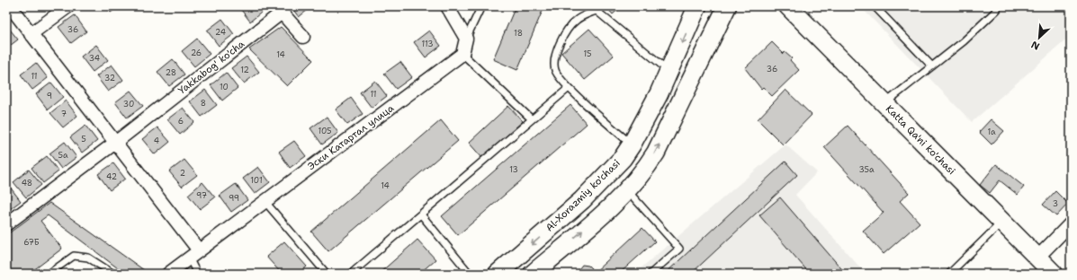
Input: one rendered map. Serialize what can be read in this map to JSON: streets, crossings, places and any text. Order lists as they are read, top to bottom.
{
  "streets": {
    "main road": ["Katta Qa'ni ko'chasi", "Al-Xorazmiy ko'chasi"],
    "street": ["Yakkabog' ko'cha", "Эски Катартал улица"]
  },
  "house_numbers": [
    "36",
    "24",
    "18",
    "113",
    "26",
    "15",
    "14",
    "34",
    "36",
    "12",
    "28",
    "11",
    "32",
    "10",
    "11",
    "9",
    "8",
    "30",
    "7",
    "6",
    "105",
    "1a",
    "5",
    "4",
    "5a",
    "13",
    "35а",
    "2",
    "42",
    "101",
    "48",
    "14",
    "97",
    "99",
    "3",
    "67Б"
  ],
  "north": "bottom left"
}
